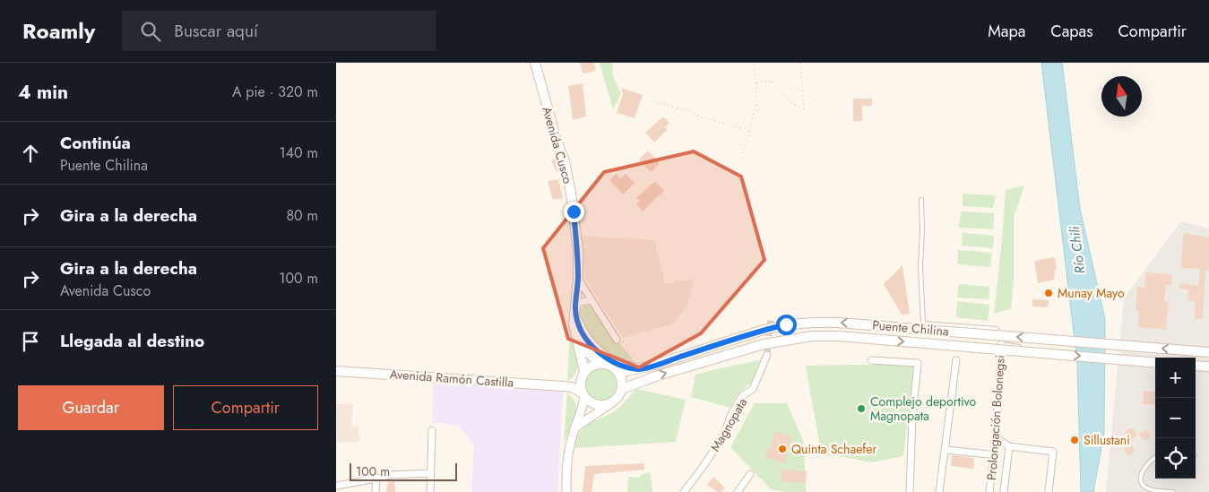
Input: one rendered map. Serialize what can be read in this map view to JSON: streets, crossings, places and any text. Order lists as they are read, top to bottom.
{
  "streets": {
    "main road": ["Avenida Cusco", "Puente Chilina", "Avenida Ramón Castilla"],
    "street": ["Prolongación Bolonegsi", "Magnopata"]
  },
  "crossings": [
    ["Avenida Cusco", "Puente Chilina"],
    ["Avenida Cusco", "Avenida Ramón Castilla"],
    ["Puente Chilina", "Avenida Ramón Castilla"]
  ],
  "water": ["Río Chili"],
  "places": [
    "Munay Mayo",
    "Complejo deportivo Magnopata",
    "Sillustani",
    "Quinta Schaefer"
  ],
  "scale_bar": "100 m",
  "north": "top",
  "page": {
    "header": "Roamly",
    "search": "Buscar aquí",
    "nav": ["Mapa", "Capas", "Compartir"],
    "heading": ["4 min", "A pie · 320 m"],
    "list": [
      ["Continúa", "Puente Chilina", "140 m"],
      ["Gira a la derecha", "80 m"],
      ["Gira a la derecha", "Avenida Cusco", "100 m"],
      "Llegada al destino"
    ],
    "map_buttons": ["+", "−"],
    "buttons": ["Guardar", "Compartir"],
    "scale": "100 m"
  }
}
